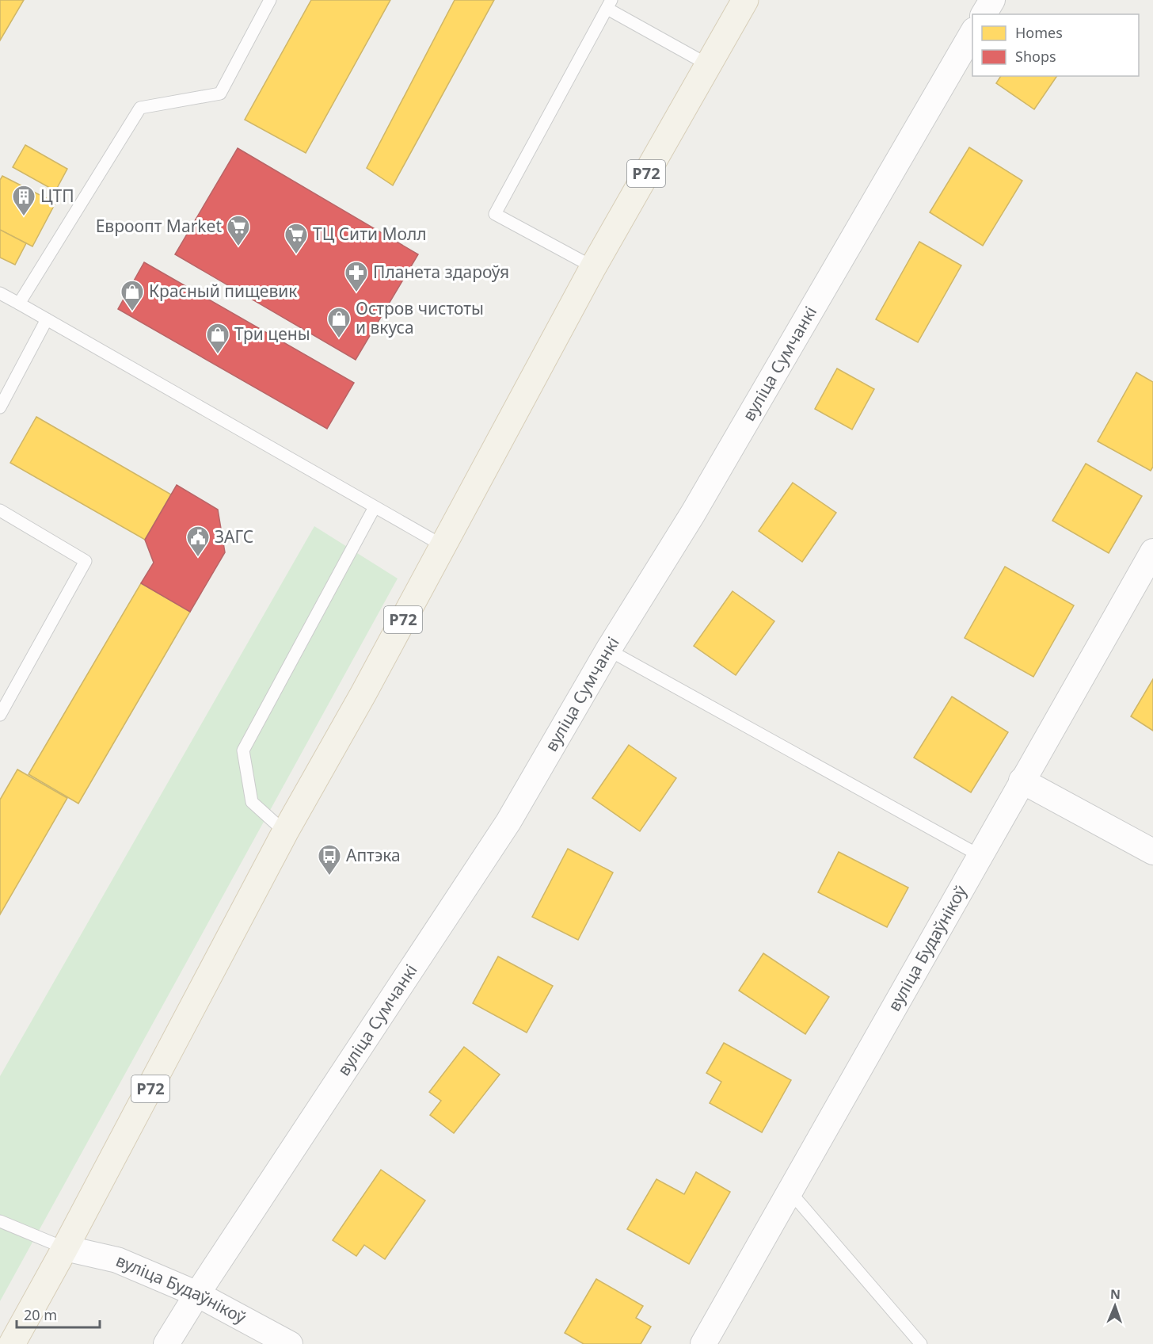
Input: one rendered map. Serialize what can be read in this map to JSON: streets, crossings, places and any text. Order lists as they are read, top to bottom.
{
  "streets": {
    "main road": ["Р72"],
    "street": ["вуліца Сумчанкі", "вуліца Будаўнікоў"]
  },
  "crossings": [
    ["Р72", "вуліца Будаўнікоў"],
    ["вуліца Сумчанкі", "вуліца Будаўнікоў"]
  ],
  "places": {
    "building": ["ЦТП"],
    "supermarket": ["Евроопт Market", "ТЦ Сити Молл"],
    "pharmacy": ["Планета здароўя"],
    "shop": ["Красный пищевик", "Остров чистоты и вкуса", "Три цены"],
    "public building": ["ЗАГС"],
    "bus stop": ["Аптэка"]
  },
  "legend": ["Homes", "Shops"],
  "scale_bar": "20 m",
  "north": "top"
}
